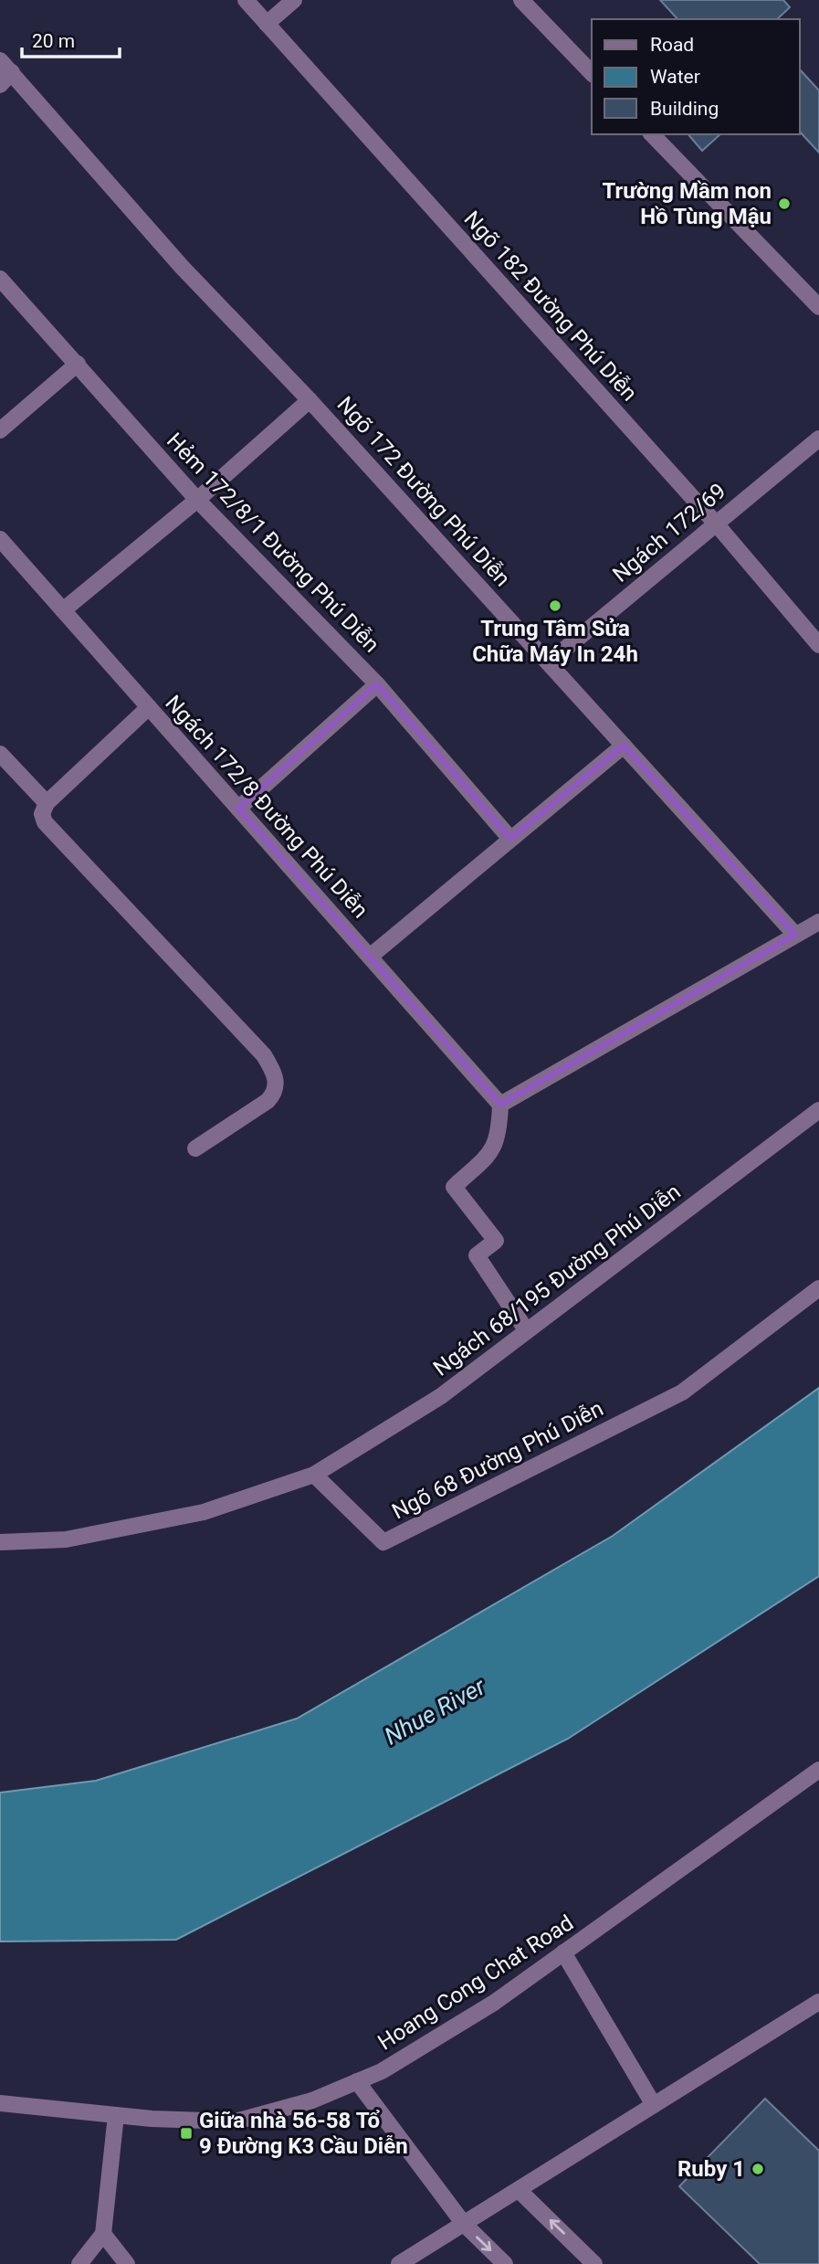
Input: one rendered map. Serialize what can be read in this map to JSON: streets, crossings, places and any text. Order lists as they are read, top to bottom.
{
  "streets": {
    "street": [
      "Ngõ 182 Đường Phú Diễn",
      "Ngõ 172 Đường Phú Diễn",
      "Ngách 172/69",
      "Hẻm 172/8/1 Đường Phú Diễn",
      "Ngách 172/8 Đường Phú Diễn",
      "Ngách 68/195 Đường Phú Diễn",
      "Ngõ 68 Đường Phú Diễn",
      "Hoang Cong Chat Road"
    ]
  },
  "crossings": [
    ["Ngõ 182 Đường Phú Diễn", "Ngách 172/69"],
    ["Ngõ 172 Đường Phú Diễn", "Ngách 172/69"],
    ["Ngách 68/195 Đường Phú Diễn", "Ngõ 68 Đường Phú Diễn"]
  ],
  "water": ["Nhue River"],
  "places": {
    "other": ["Trường Mầm non Hồ Tùng Mậu", "Trung Tâm Sửa Chữa Máy In 24h", "Ruby 1"],
    "transit": ["Giữa nhà 56-58 Tổ 9 Đường K3 Cầu Diễn"]
  },
  "legend": ["Road", "Water", "Building"],
  "scale_bar": "20 m"
}
